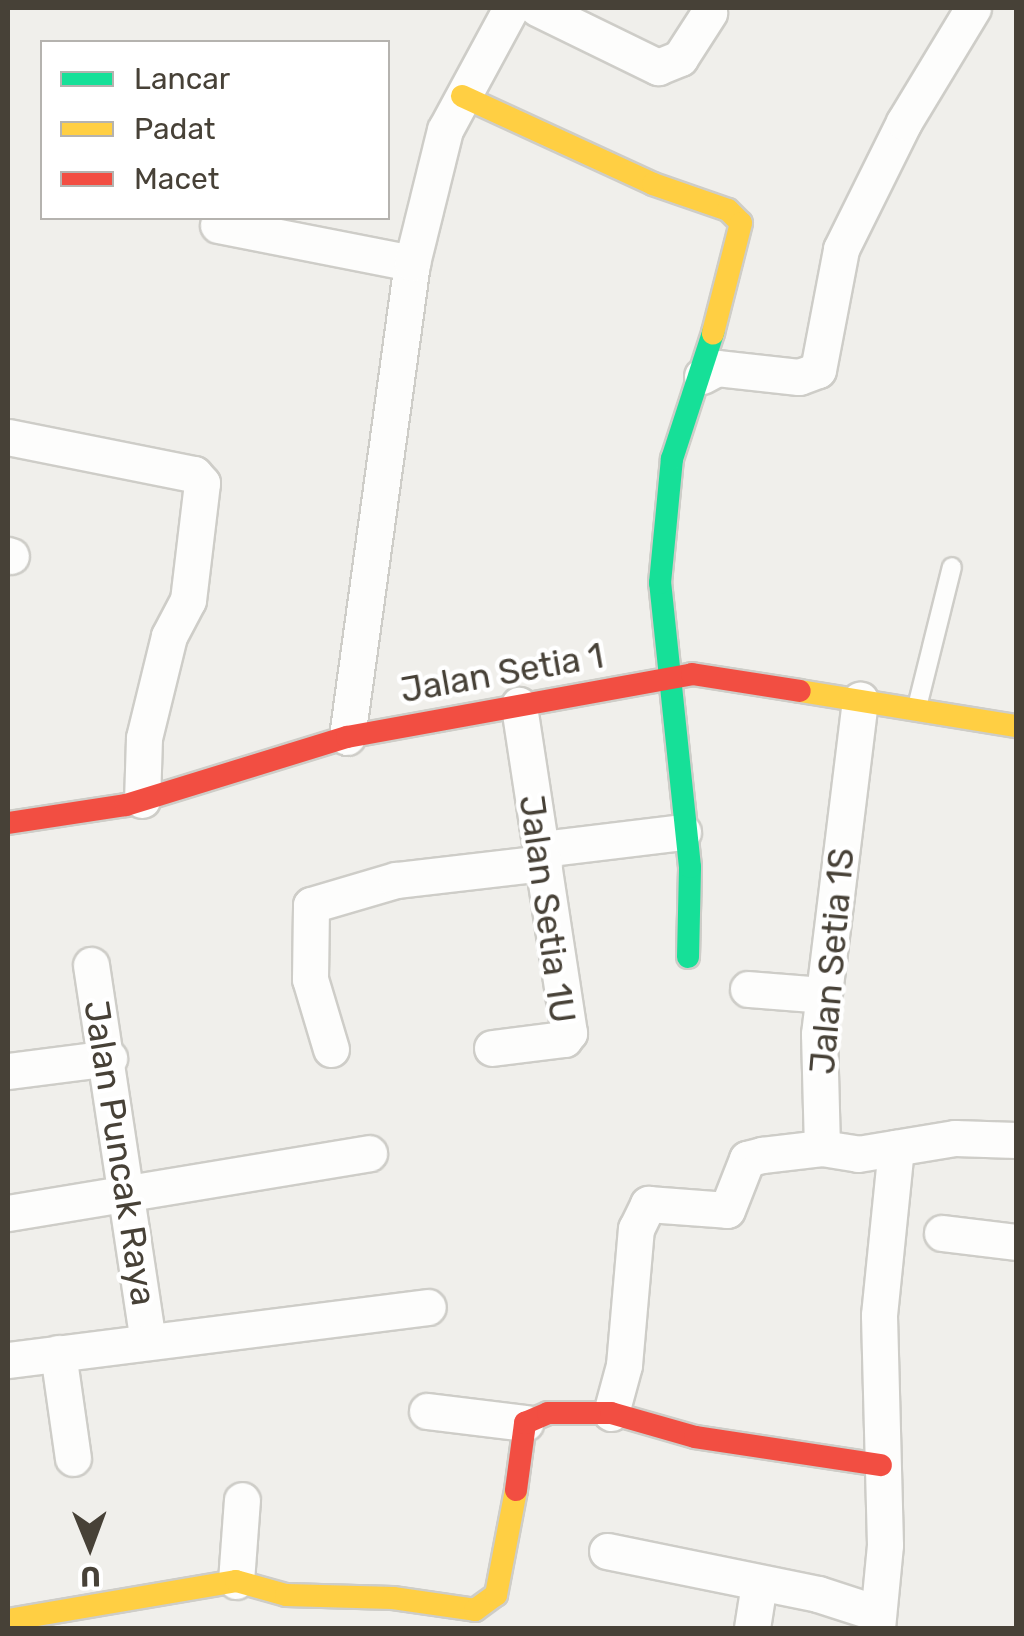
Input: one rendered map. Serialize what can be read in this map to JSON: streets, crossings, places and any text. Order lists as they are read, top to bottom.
{
  "streets": {
    "street": [
      "Jalan Setia 1",
      "Jalan Setia 1U",
      "Jalan Setia 1S",
      "Jalan Puncak Raya"
    ]
  },
  "crossings": [
    ["Jalan Setia 1", "Jalan Setia 1U"],
    ["Jalan Setia 1", "Jalan Setia 1S"]
  ],
  "legend": ["Lancar", "Padat", "Macet"],
  "north": "bottom"
}
